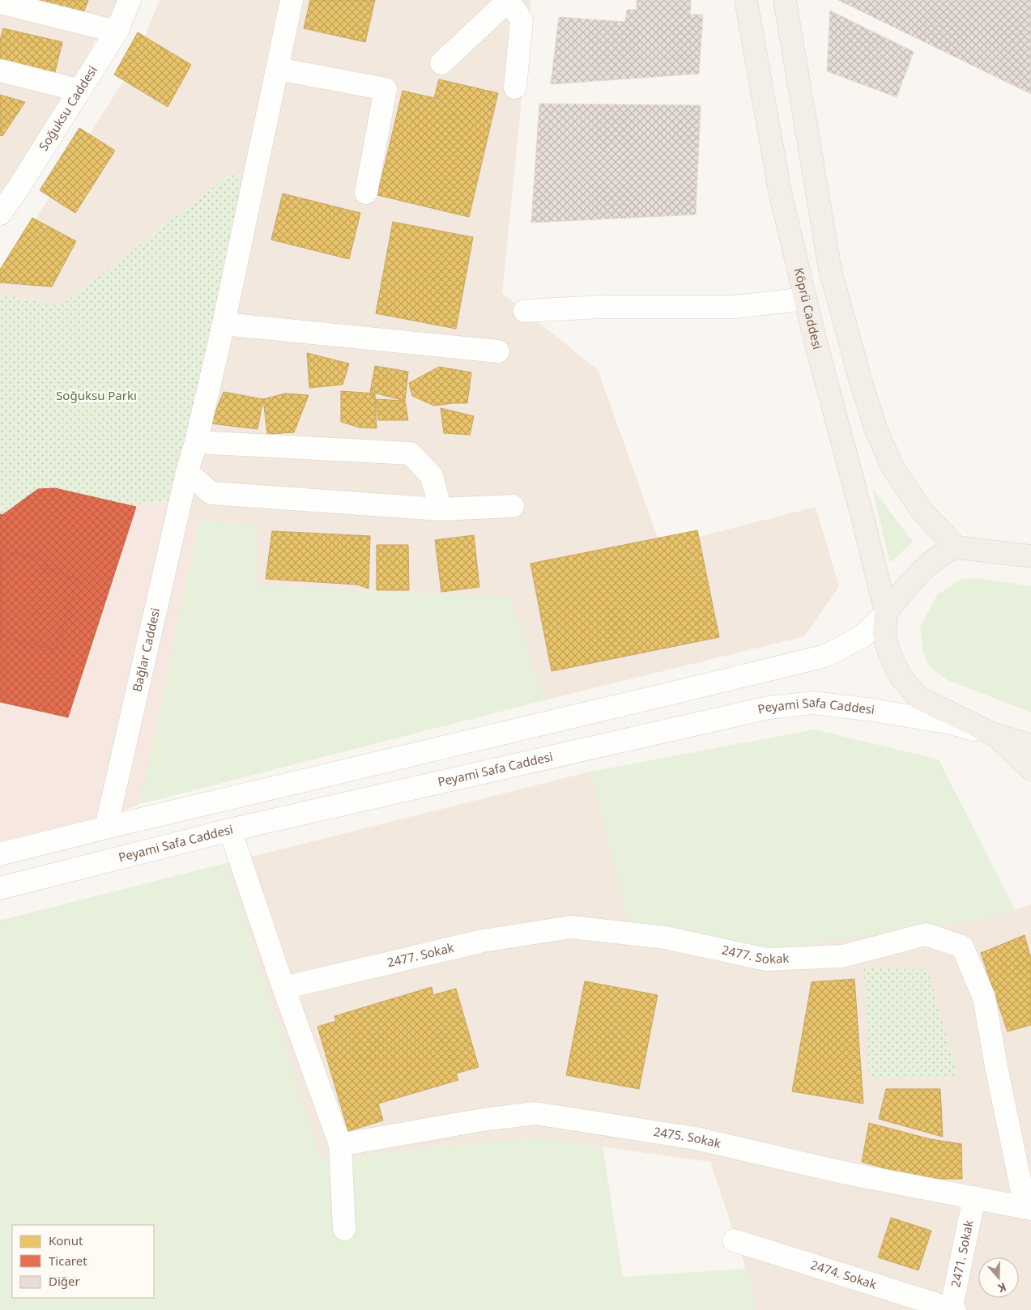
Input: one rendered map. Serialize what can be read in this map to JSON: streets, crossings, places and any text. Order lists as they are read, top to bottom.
{
  "streets": {
    "main road": ["Köprü Caddesi"],
    "street": [
      "Soğuksu Caddesi",
      "Bağlar Caddesi",
      "Peyami Safa Caddesi",
      "2477. Sokak",
      "2475. Sokak",
      "2471. Sokak",
      "2474. Sokak"
    ]
  },
  "crossings": [
    ["Köprü Caddesi", "Peyami Safa Caddesi"],
    ["2477. Sokak", "2475. Sokak"],
    ["2475. Sokak", "2471. Sokak"],
    ["2471. Sokak", "2474. Sokak"]
  ],
  "parks": ["Soğuksu Parkı"],
  "legend": ["Konut", "Ticaret", "Diğer"],
  "north": "bottom"
}
